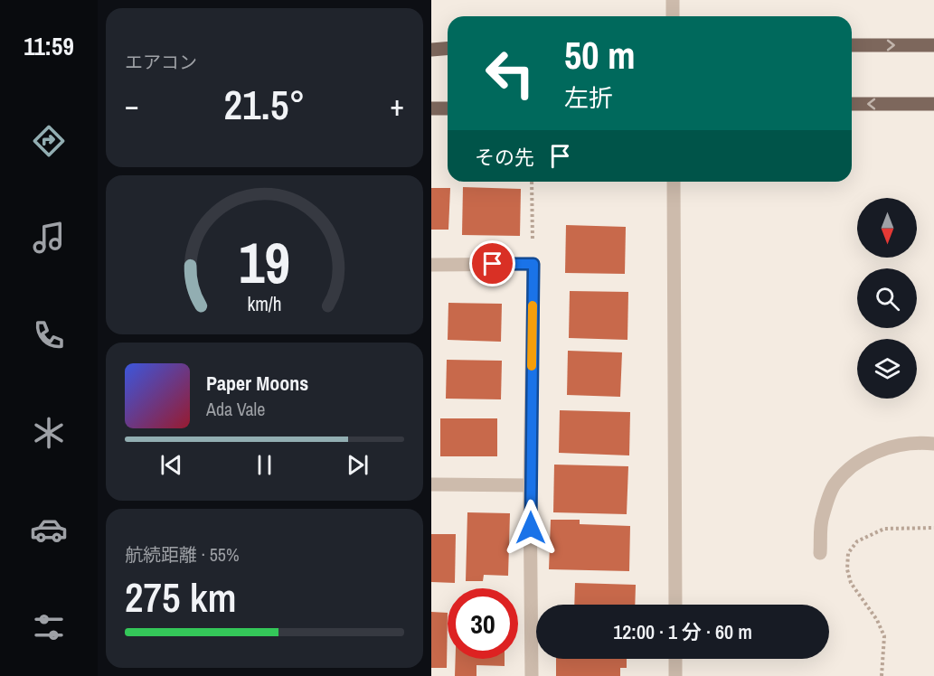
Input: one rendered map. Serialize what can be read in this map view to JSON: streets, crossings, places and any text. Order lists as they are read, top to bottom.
{
  "north": "bottom",
  "page": {
    "tabs": "11:59",
    "tile": [
      "エアコン",
      ["航続距離 · 55%", "275 km"]
    ],
    "turn": ["50 m", "左折"],
    "heat": ["−", "21.5°", "+"],
    "then": "その先",
    "song": ["Paper Moons", "Ada Vale"],
    "limit": "30",
    "trip": "12:00 · 1 分 · 60 m",
    "gauge": ["19", "km/h"]
  }
}
